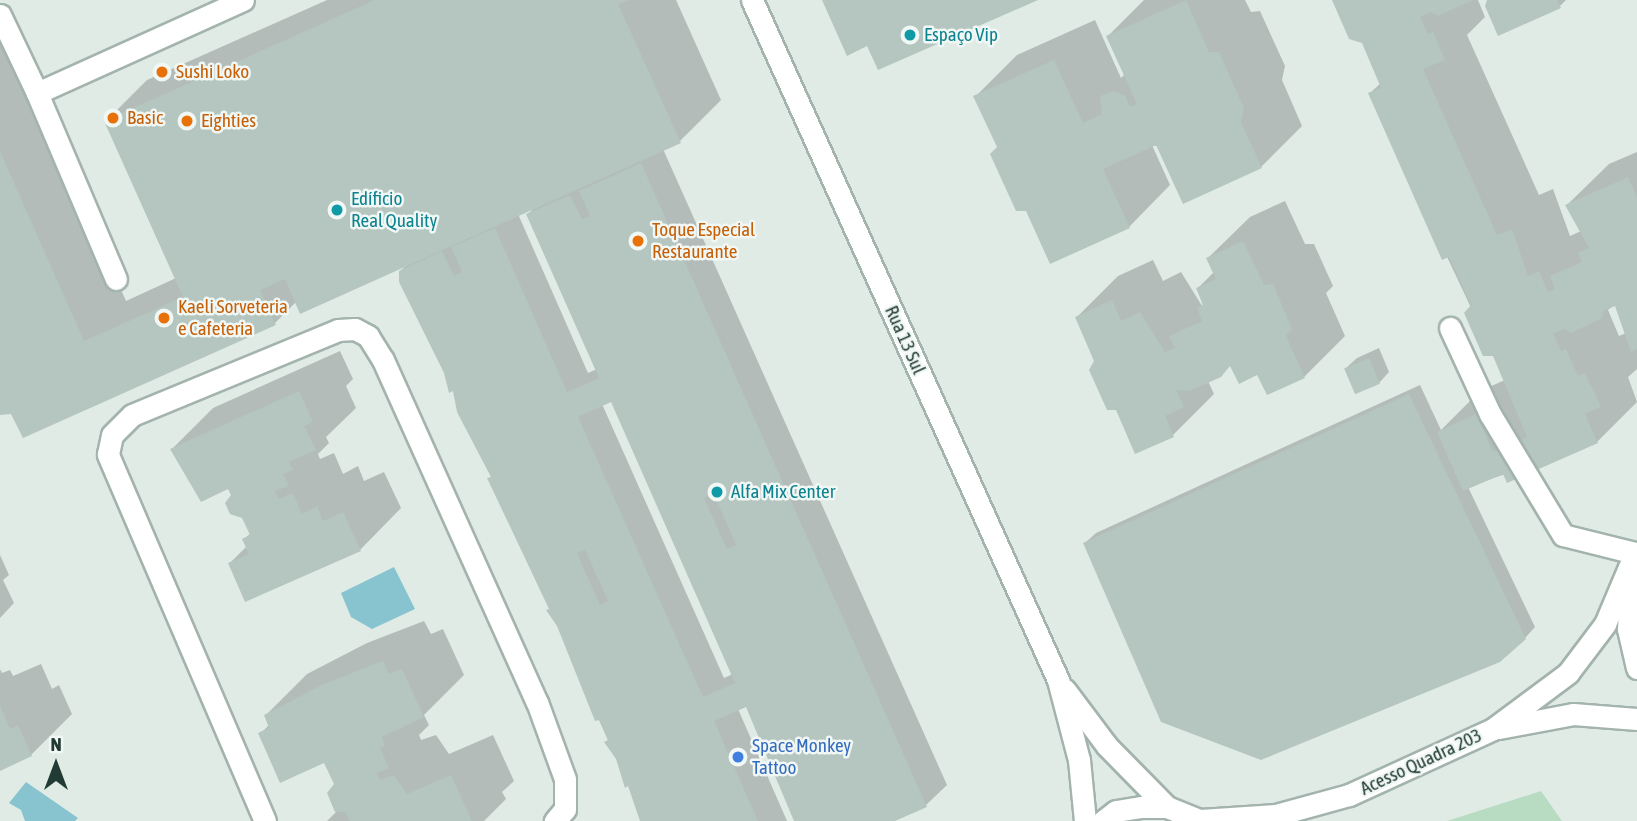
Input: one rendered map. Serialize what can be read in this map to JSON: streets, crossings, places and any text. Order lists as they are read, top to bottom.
{
  "streets": {
    "street": ["Rua 13 Sul", "Acesso Quadra 203"]
  },
  "places": [
    "Espaço Vip",
    "Sushi Loko",
    "Basic",
    "Eighties",
    "Edíficio Real Quality",
    "Toque Especial Restaurante",
    "Kaeli Sorveteria e Cafeteria",
    "Alfa Mix Center",
    "Space Monkey Tattoo"
  ],
  "north": "top"
}
